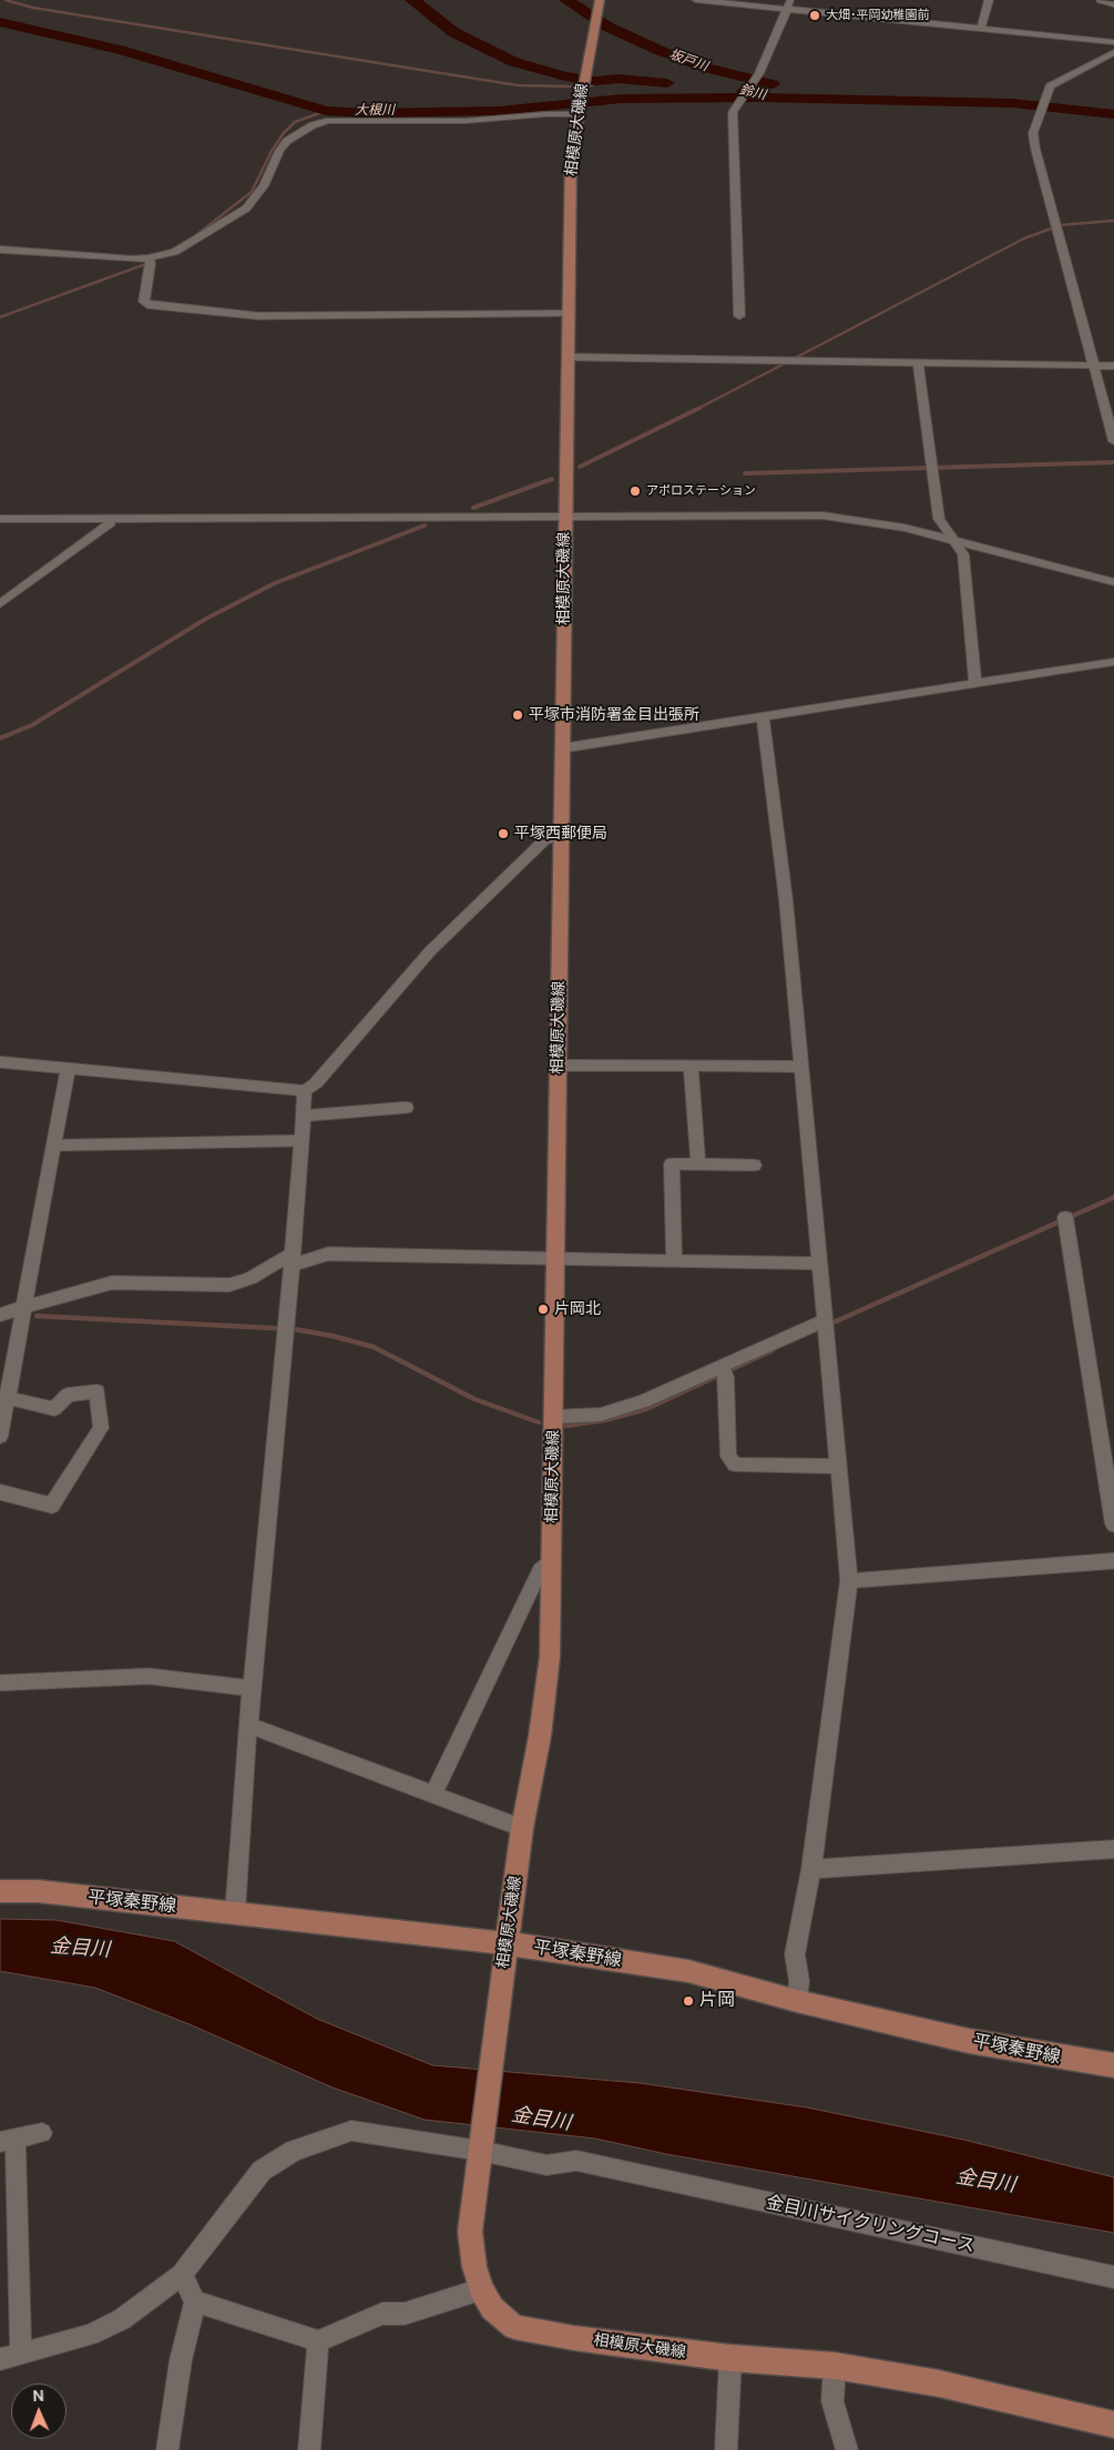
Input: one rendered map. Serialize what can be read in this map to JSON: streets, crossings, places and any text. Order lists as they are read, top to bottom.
{
  "streets": {
    "main road": ["相模原大磯線", "平塚秦野線"],
    "street": ["金目川サイクリングコース"]
  },
  "crossings": [
    ["相模原大磯線", "平塚秦野線"],
    ["相模原大磯線", "金目川サイクリングコース"]
  ],
  "water": [
    "坂戸川",
    "鈴川",
    "大根川",
    "金目川"
  ],
  "places": [
    "大畑･平岡幼稚園前",
    "アポロステーション",
    "平塚市消防署金目出張所",
    "平塚西郵便局",
    "片岡北",
    "片岡"
  ],
  "north": "top"
}
